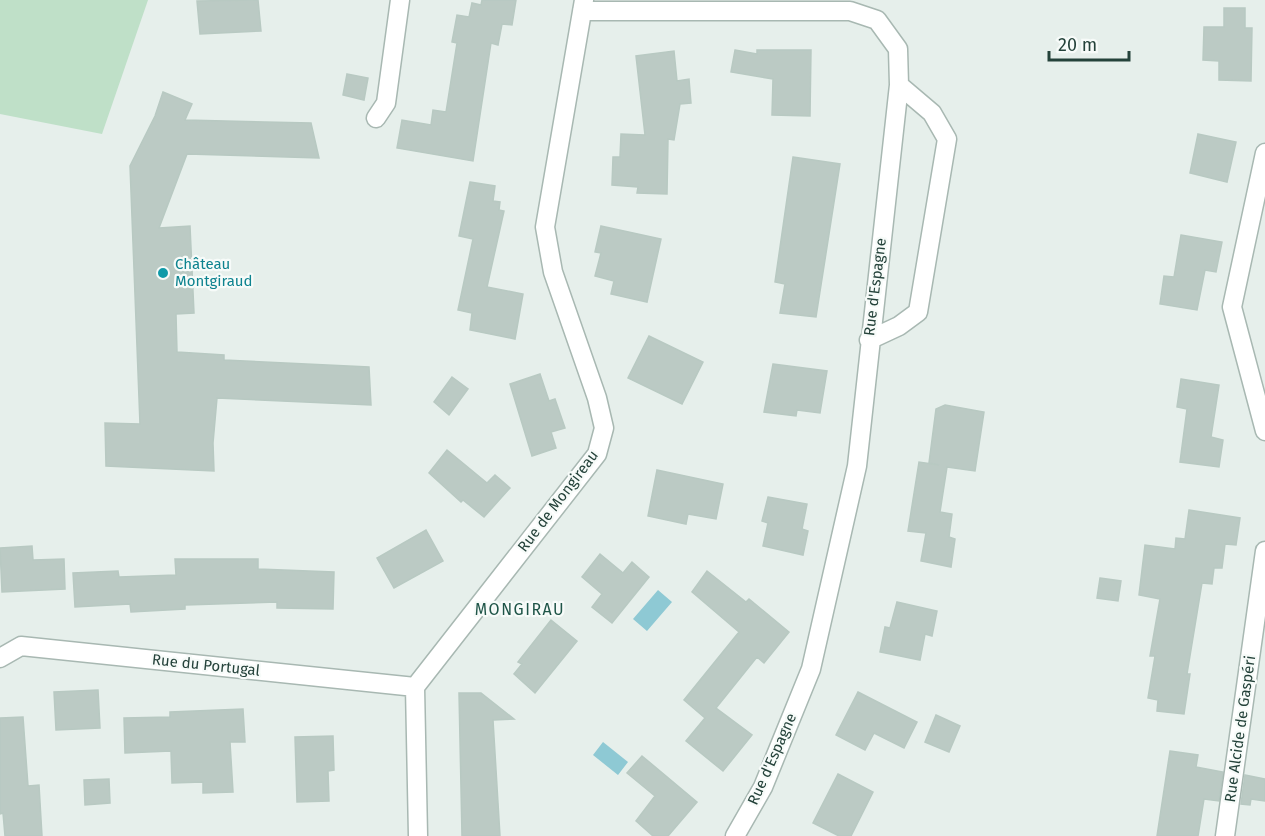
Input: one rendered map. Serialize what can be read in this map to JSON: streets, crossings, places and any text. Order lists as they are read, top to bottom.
{
  "streets": {
    "street": [
      "Rue d'Espagne",
      "Rue de Mongireau",
      "Rue du Portugal",
      "Rue Alcide de Gaspéri"
    ]
  },
  "crossings": [
    ["Rue d'Espagne", "Rue de Mongireau"],
    ["Rue de Mongireau", "Rue du Portugal"]
  ],
  "districts": ["MONGIRAU"],
  "places": ["Château Montgiraud"],
  "scale_bar": "20 m"
}
